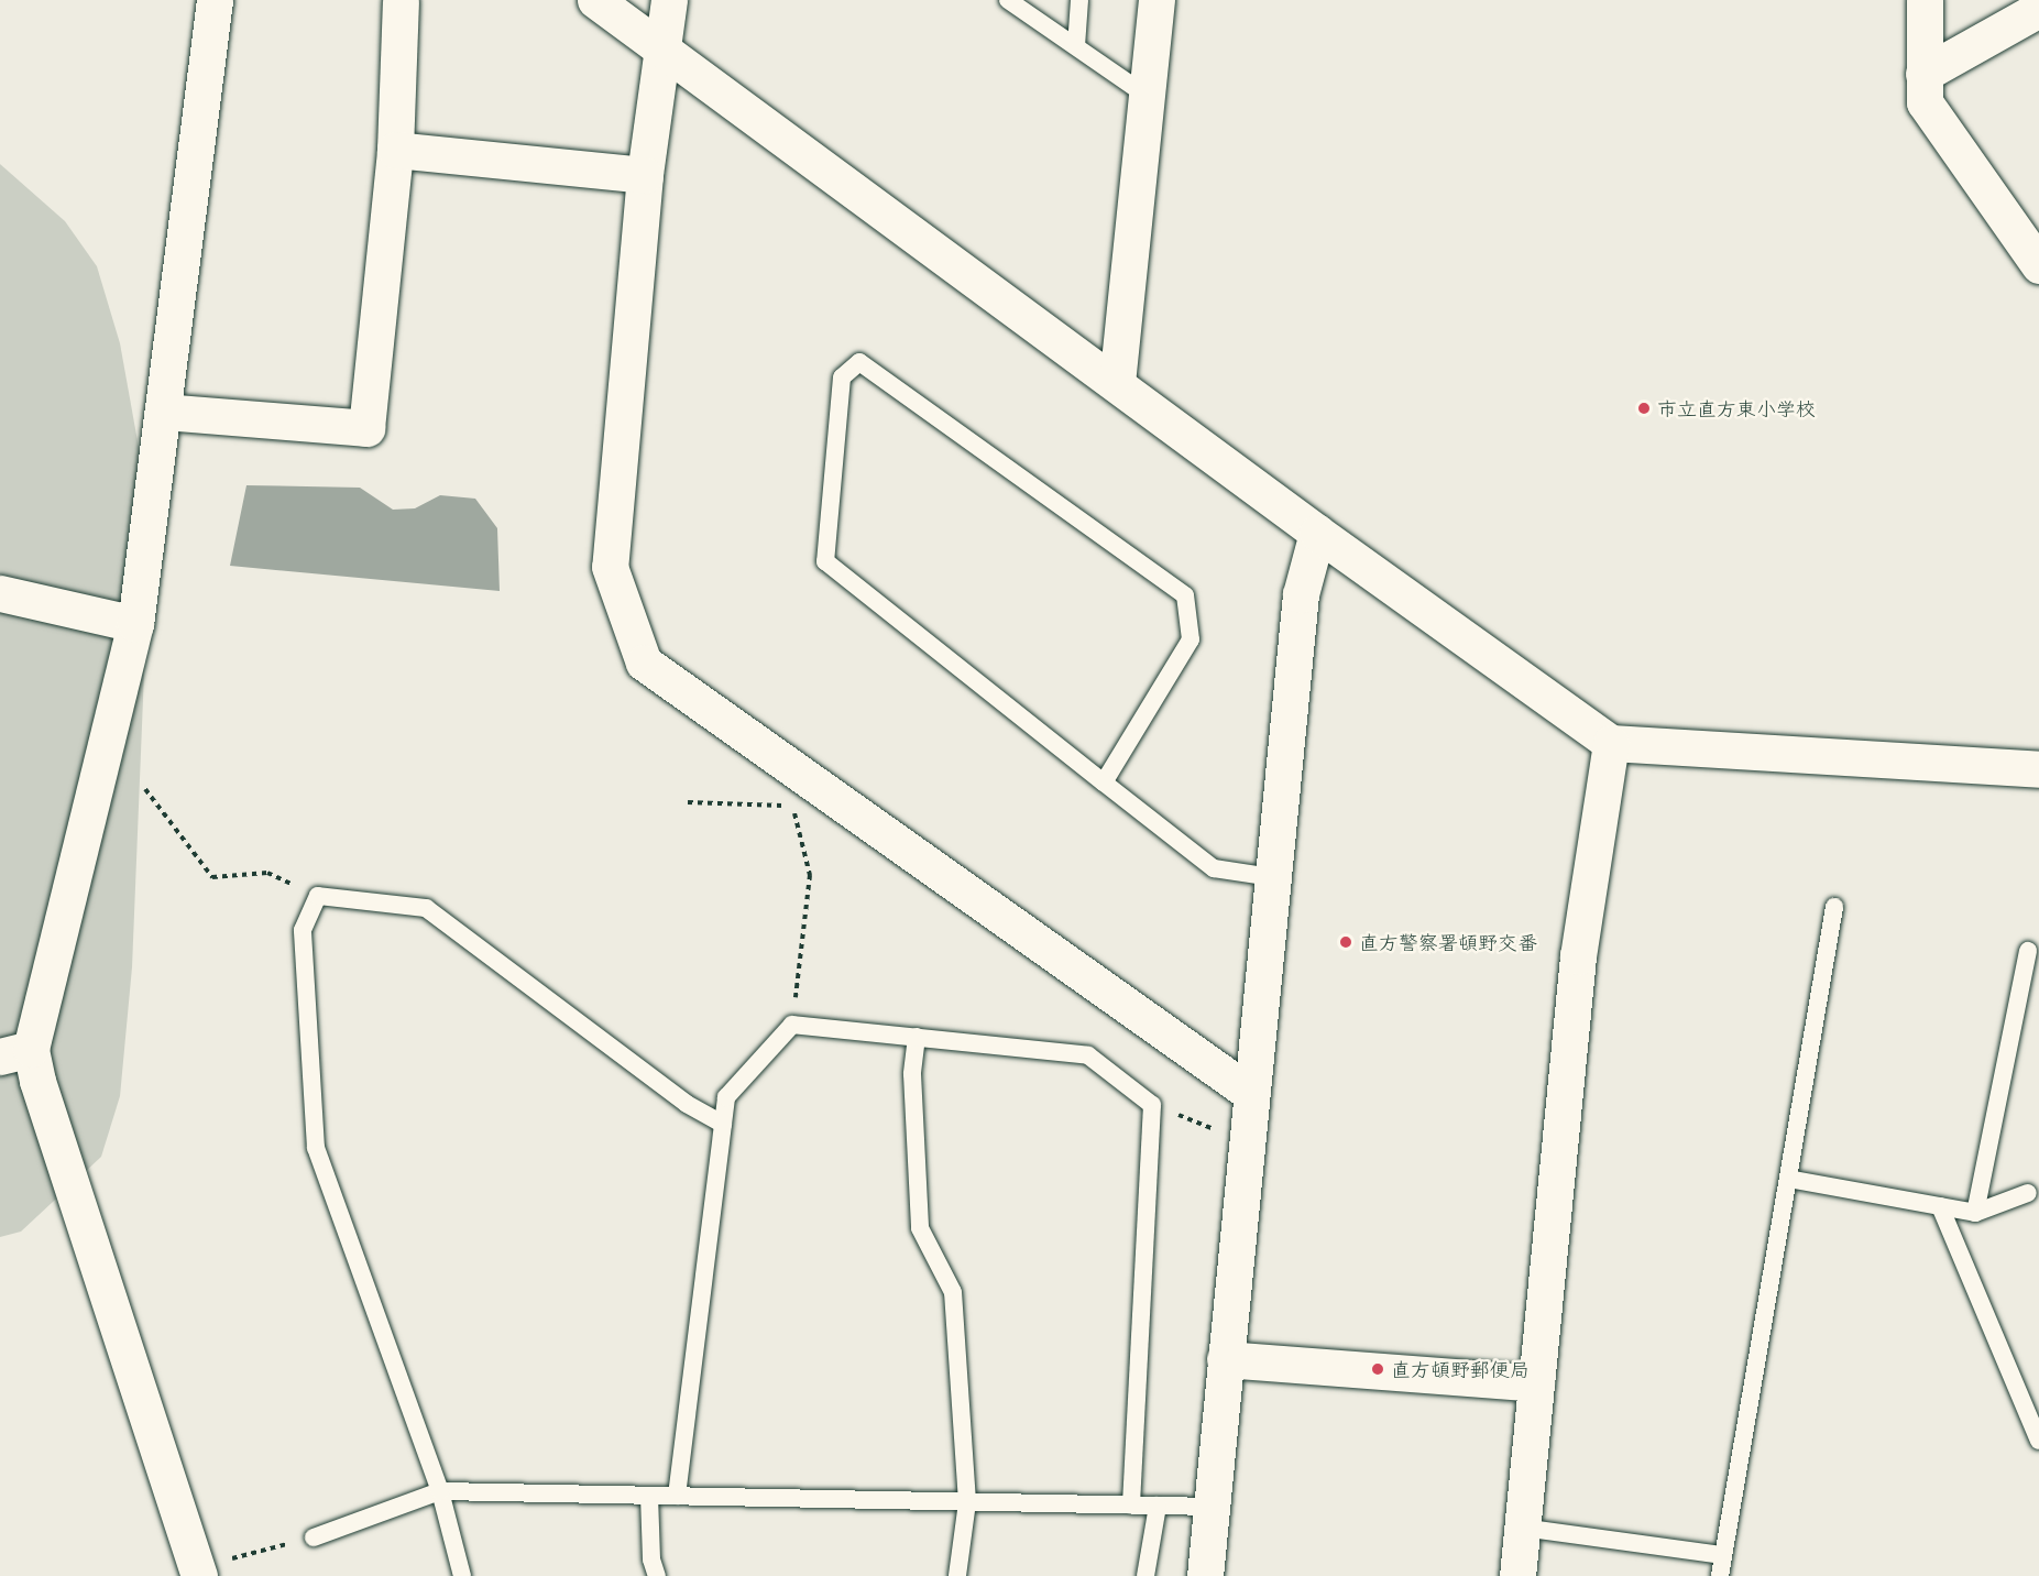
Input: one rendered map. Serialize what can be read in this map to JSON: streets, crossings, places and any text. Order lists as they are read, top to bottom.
{
  "places": ["市立直方東小学校", "直方警察署頓野交番", "直方頓野郵便局"]
}
